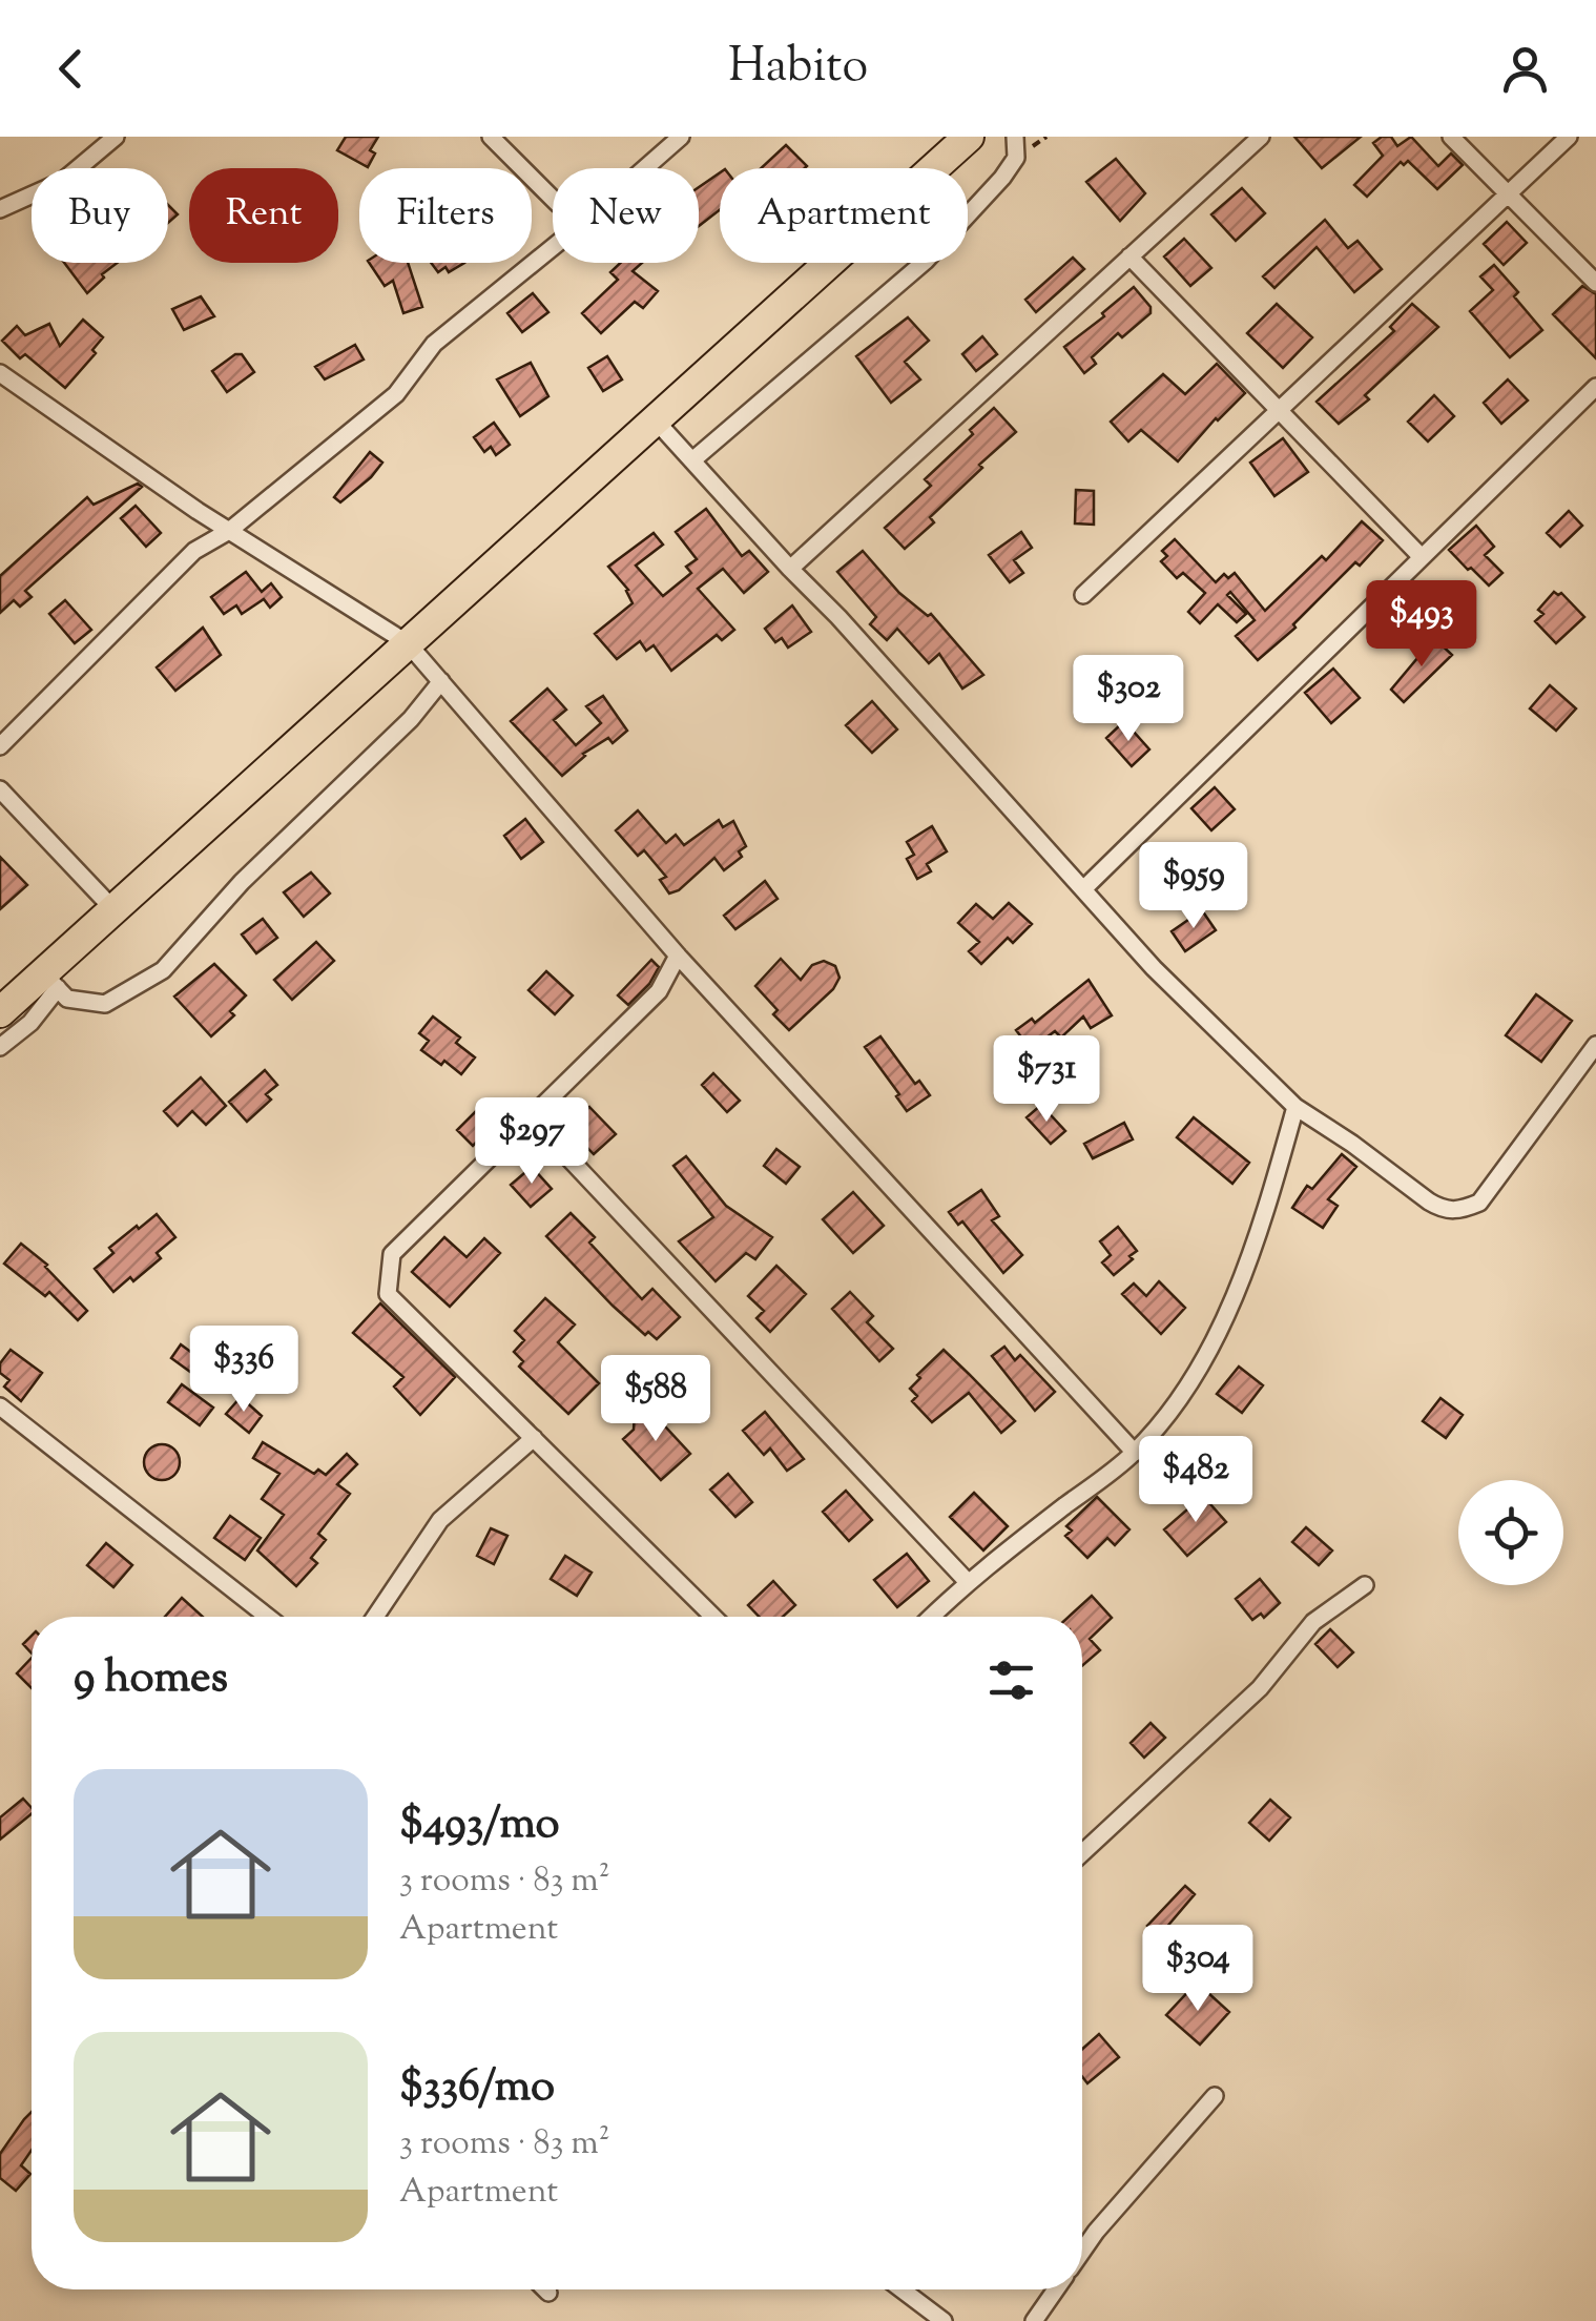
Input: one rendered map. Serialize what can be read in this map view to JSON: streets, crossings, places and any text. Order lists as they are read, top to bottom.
{
  "page": {
    "header": "Habito",
    "chip": [
      "Buy",
      "Rent",
      "Filters",
      "New",
      "Apartment"
    ],
    "price": [
      "$493",
      "$302",
      "$959",
      "$731",
      "$297",
      "$336",
      "$588",
      "$482",
      "$304"
    ],
    "heading": "9 homes",
    "list": [
      {
        "name": "$493/mo",
        "note": "3 rooms · 83 m² · Apartment"
      },
      {
        "name": "$336/mo",
        "note": "3 rooms · 83 m² · Apartment"
      }
    ]
  }
}
